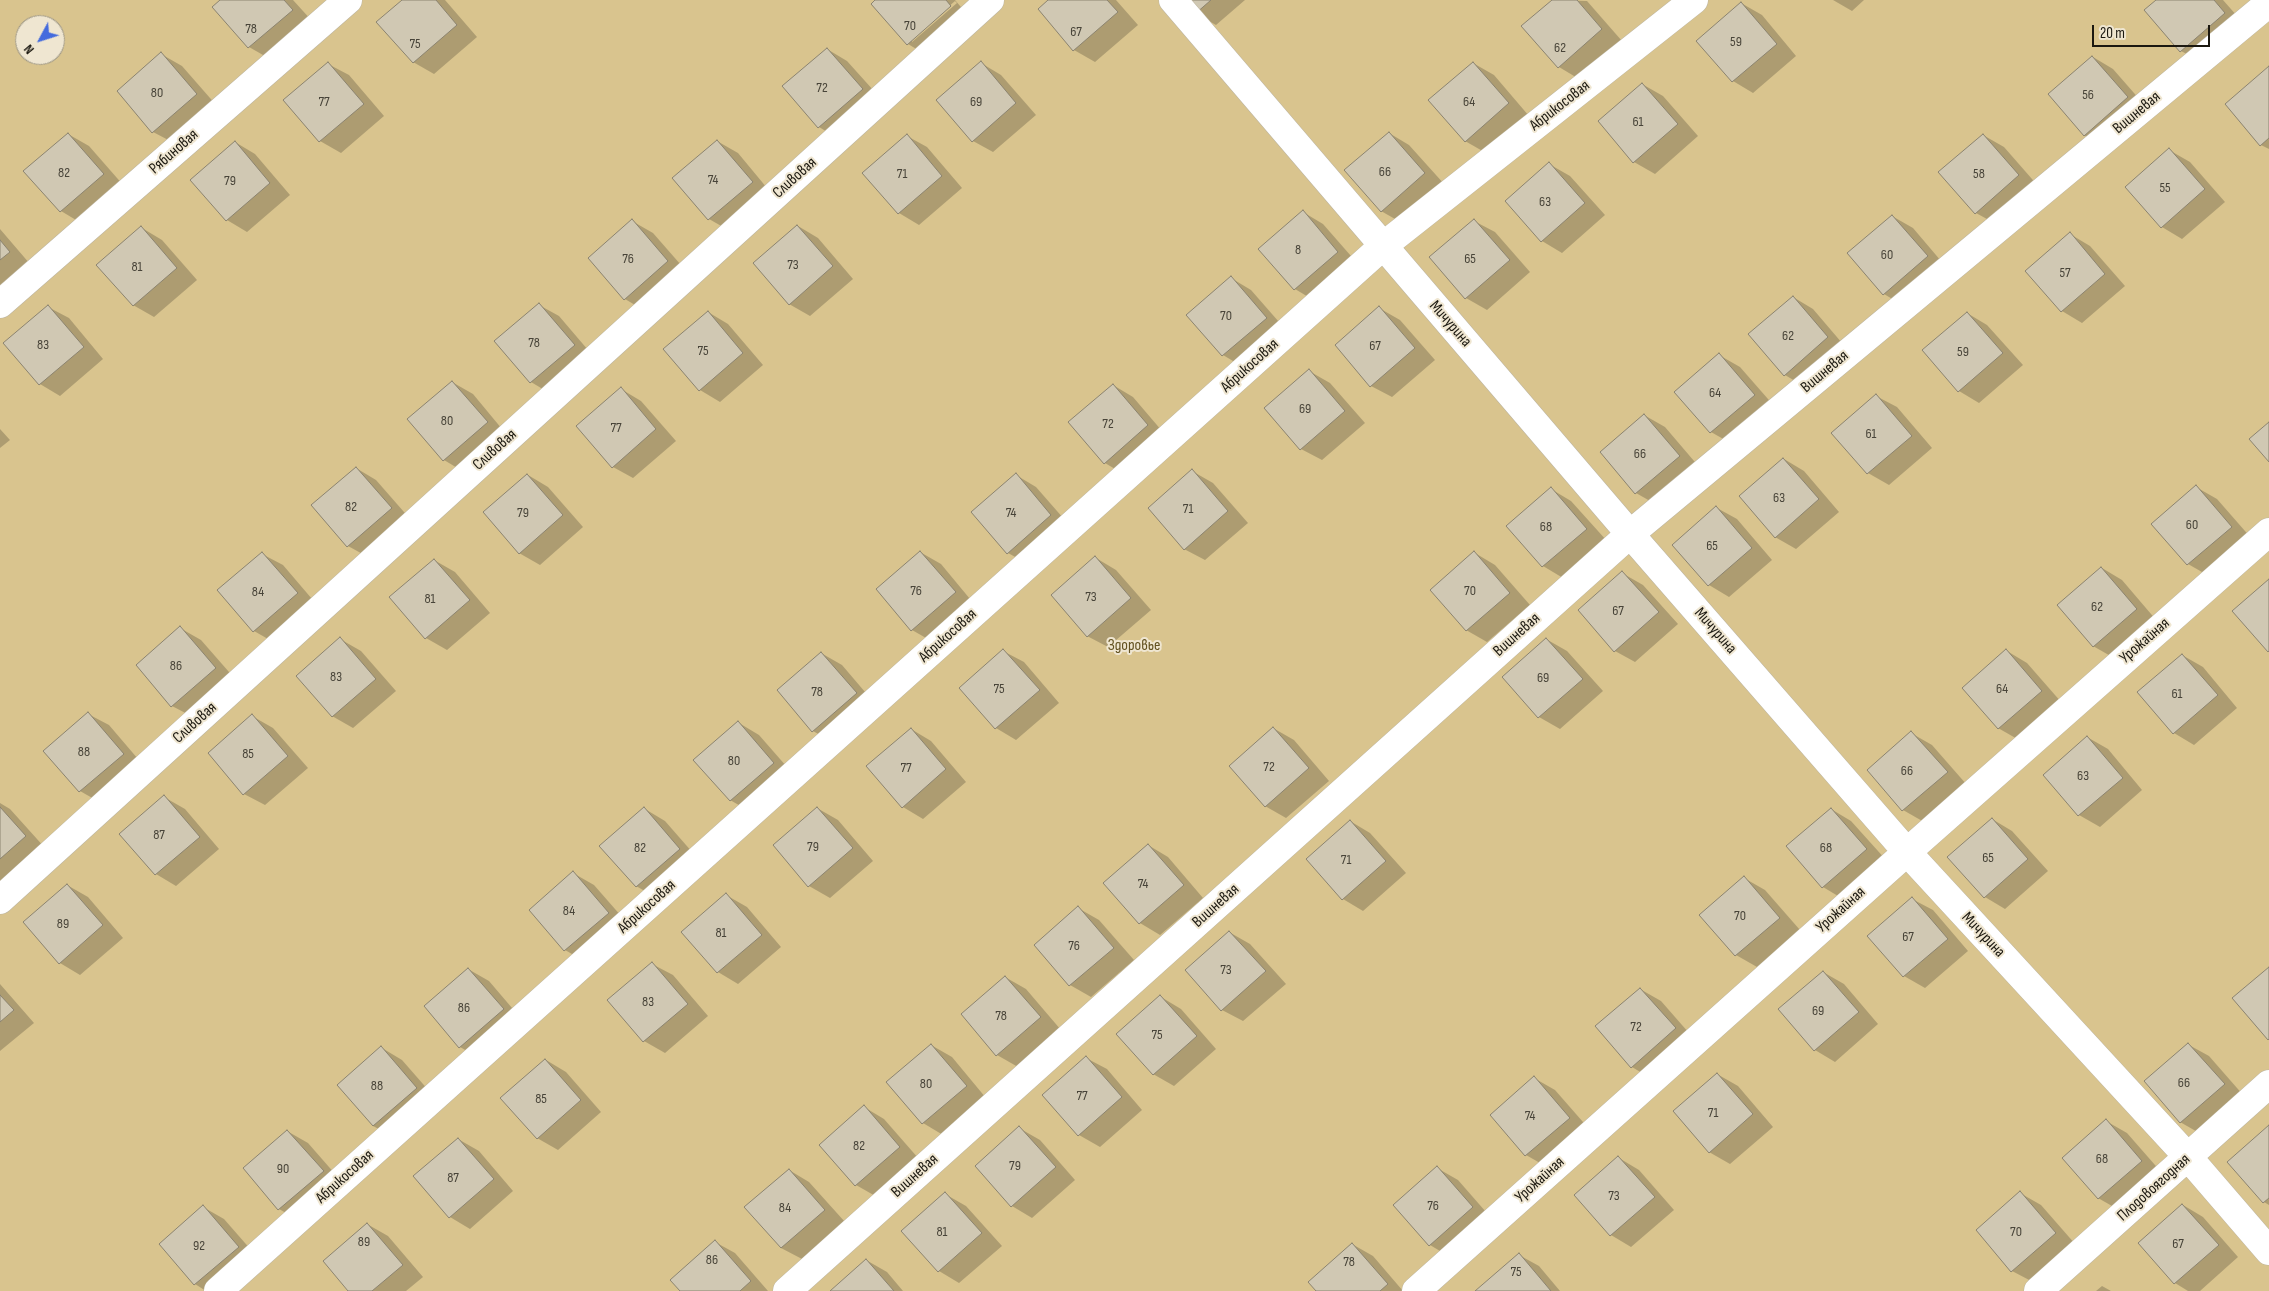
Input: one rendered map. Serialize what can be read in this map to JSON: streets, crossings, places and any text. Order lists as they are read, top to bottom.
{
  "streets": {
    "street": [
      "Абрикосовая",
      "Вишневая",
      "Рябиновая",
      "Сливовая",
      "Мичурина",
      "Урожайная",
      "Плодовоягодная"
    ]
  },
  "crossings": [
    ["Абрикосовая", "Мичурина"],
    ["Вишневая", "Мичурина"],
    ["Мичурина", "Урожайная"],
    ["Мичурина", "Плодовоягодная"]
  ],
  "parks": ["Здоровье"],
  "house_numbers": [
    "70",
    "78",
    "67",
    "59",
    "75",
    "62",
    "72",
    "80",
    "56",
    "77",
    "69",
    "64",
    "61",
    "66",
    "82",
    "71",
    "58",
    "74",
    "79",
    "55",
    "63",
    "8",
    "60",
    "76",
    "65",
    "73",
    "81",
    "57",
    "70",
    "62",
    "78",
    "83",
    "67",
    "75",
    "59",
    "64",
    "69",
    "80",
    "72",
    "77",
    "61",
    "66",
    "63",
    "82",
    "71",
    "79",
    "74",
    "60",
    "68",
    "65",
    "76",
    "70",
    "84",
    "73",
    "81",
    "62",
    "67",
    "86",
    "83",
    "69",
    "75",
    "64",
    "78",
    "61",
    "88",
    "85",
    "80",
    "72",
    "77",
    "66",
    "63",
    "87",
    "79",
    "82",
    "68",
    "65",
    "71",
    "74",
    "84",
    "70",
    "89",
    "81",
    "67",
    "76",
    "73",
    "83",
    "86",
    "69",
    "78",
    "72",
    "75",
    "66",
    "80",
    "88",
    "77",
    "85",
    "71",
    "74",
    "82",
    "68",
    "79",
    "90",
    "87",
    "73",
    "76",
    "84",
    "81",
    "70",
    "89",
    "67",
    "92",
    "86",
    "78",
    "75"
  ],
  "scale_bar": "20 m",
  "north": "bottom left"
}
